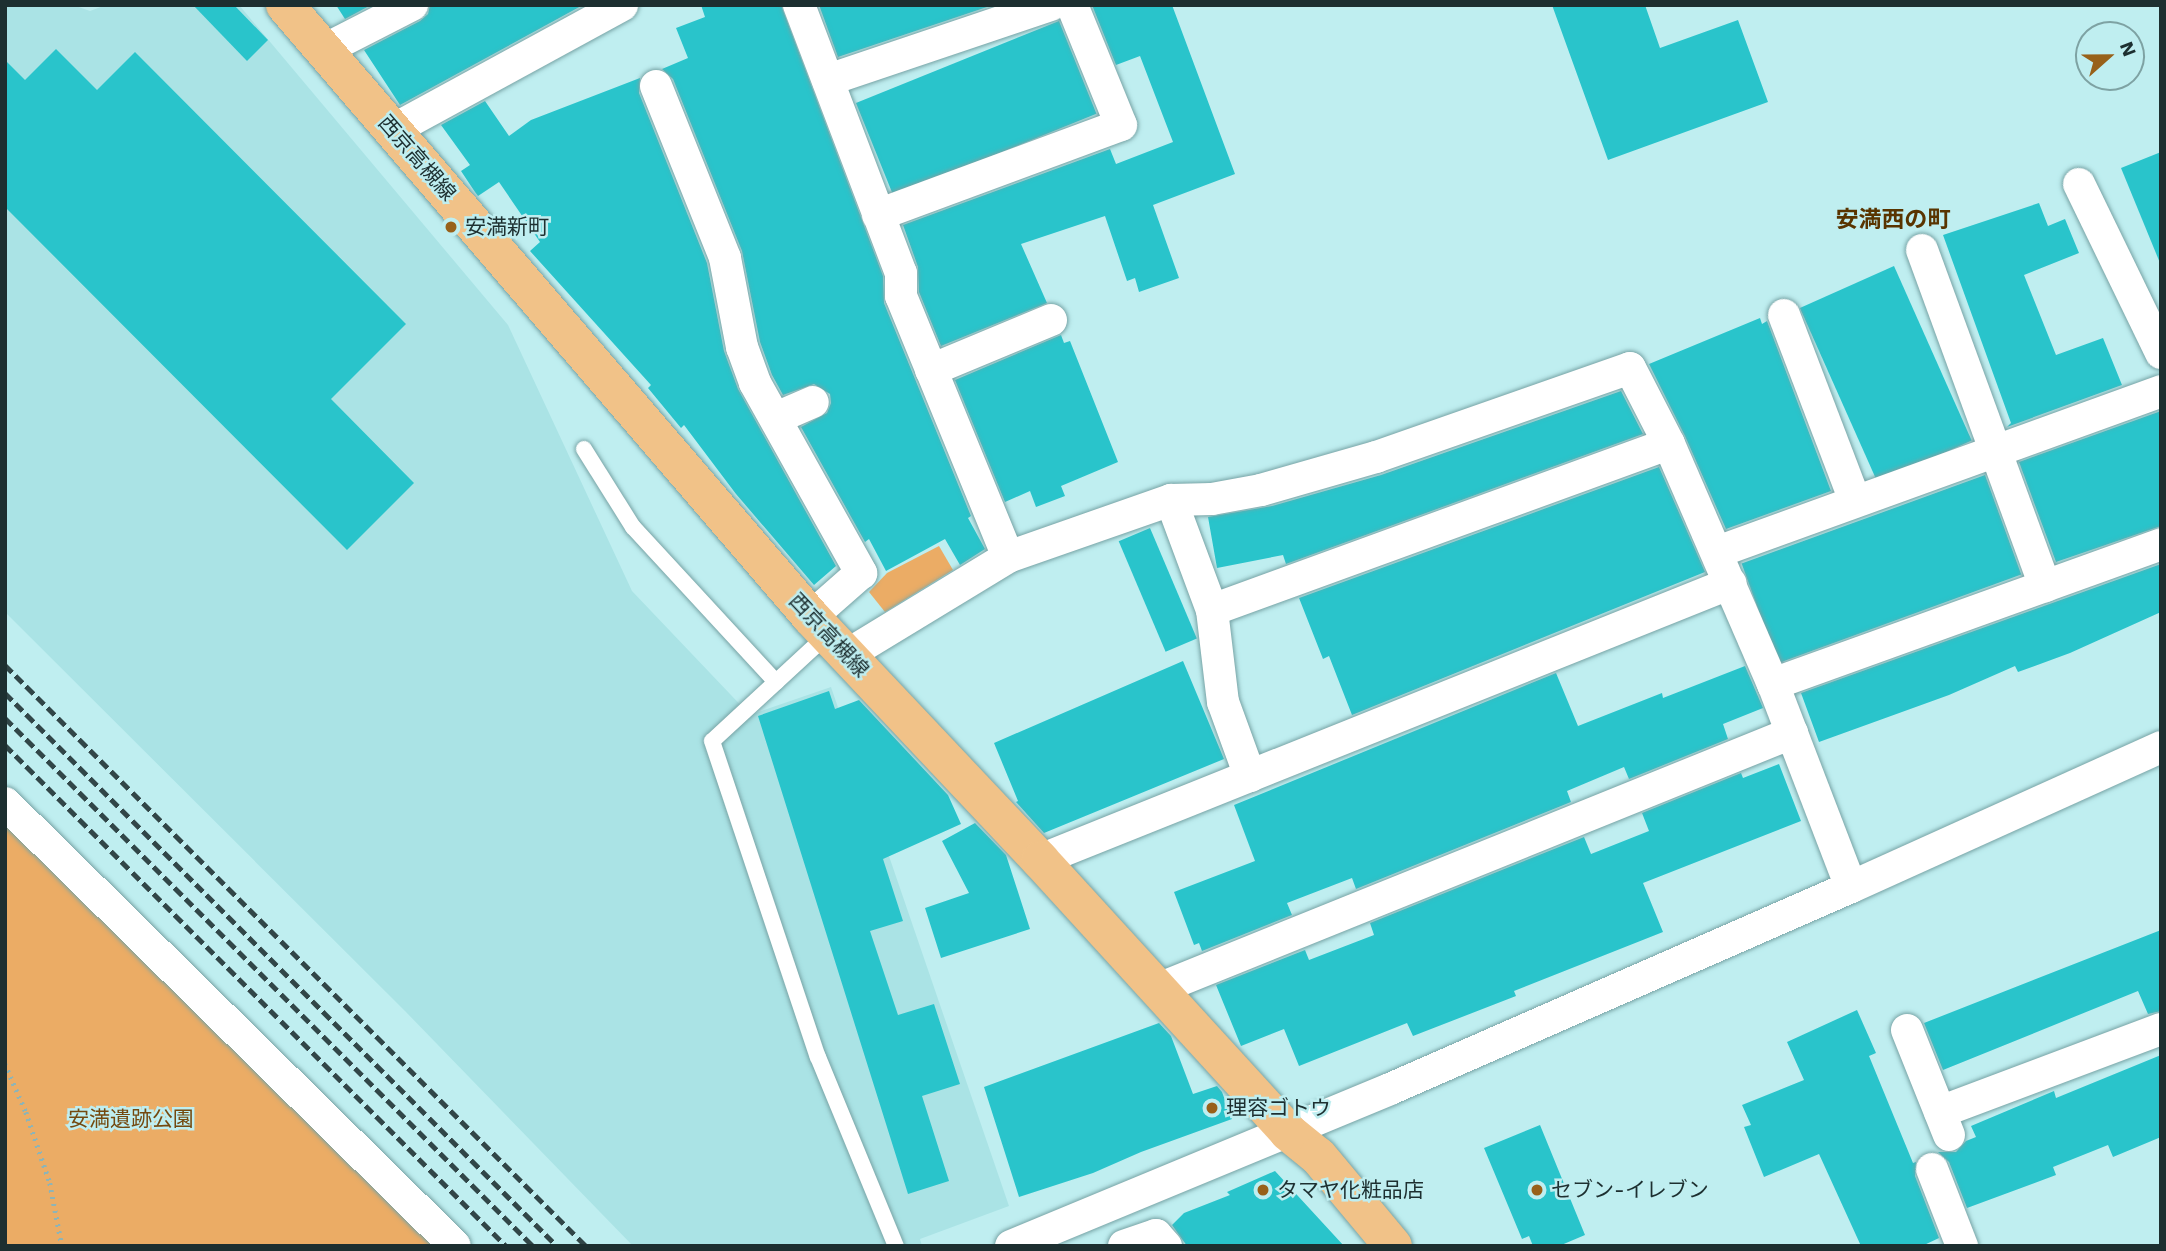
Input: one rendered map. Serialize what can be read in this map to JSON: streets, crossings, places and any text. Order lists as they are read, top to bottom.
{
  "streets": {
    "main road": ["西京高槻線"]
  },
  "districts": ["安満西の町"],
  "parks": ["安満遺跡公園"],
  "places": [
    "安満新町",
    "理容ゴトウ",
    "タマヤ化粧品店",
    "セブン-イレブン"
  ],
  "north": "right"
}
